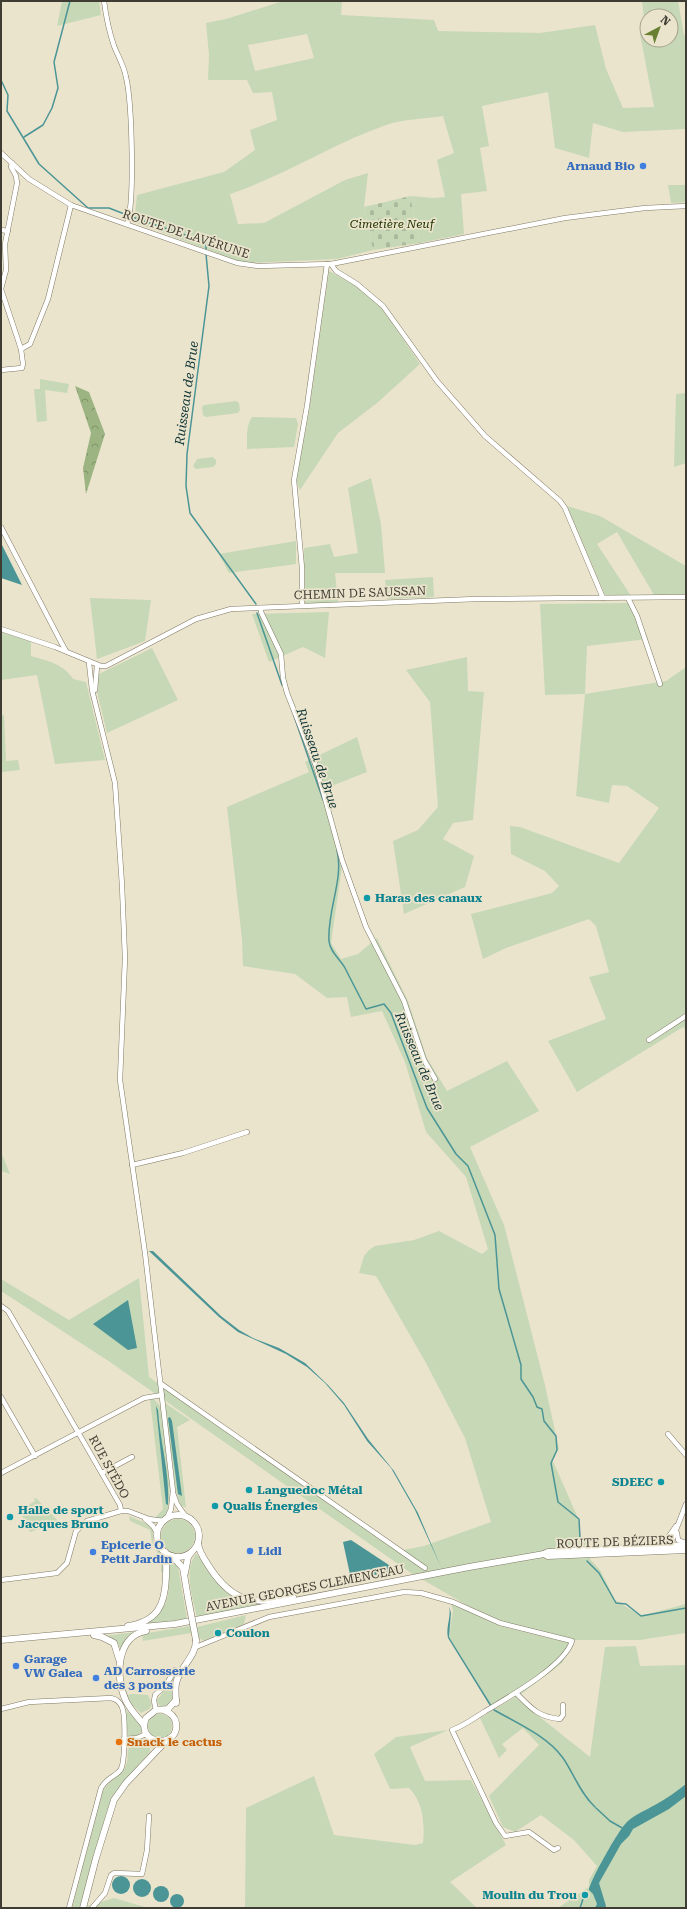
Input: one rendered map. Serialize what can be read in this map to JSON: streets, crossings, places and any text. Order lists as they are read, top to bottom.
{
  "streets": {
    "main road": ["ROUTE DE BÉZIERS", "AVENUE GEORGES CLEMENCEAU"],
    "street": ["ROUTE DE LAVÉRUNE", "CHEMIN DE SAUSSAN", "RUE STÉDO"]
  },
  "crossings": [
    ["ROUTE DE BÉZIERS", "AVENUE GEORGES CLEMENCEAU"]
  ],
  "water": ["Ruisseau de Brue"],
  "parks": ["Cimetière Neuf"],
  "places": [
    "Arnaud Bio",
    "Haras des canaux",
    "SDEEC",
    "Languedoc Métal",
    "Qualis Énergies",
    "Halle de sport Jacques Bruno",
    "Lidl",
    "Epicerie O Petit Jardin",
    "Coulon",
    "Garage VW Galea",
    "AD Carrosserie des 3 ponts",
    "Snack le cactus",
    "Moulin du Trou"
  ],
  "north": "top right"
}
